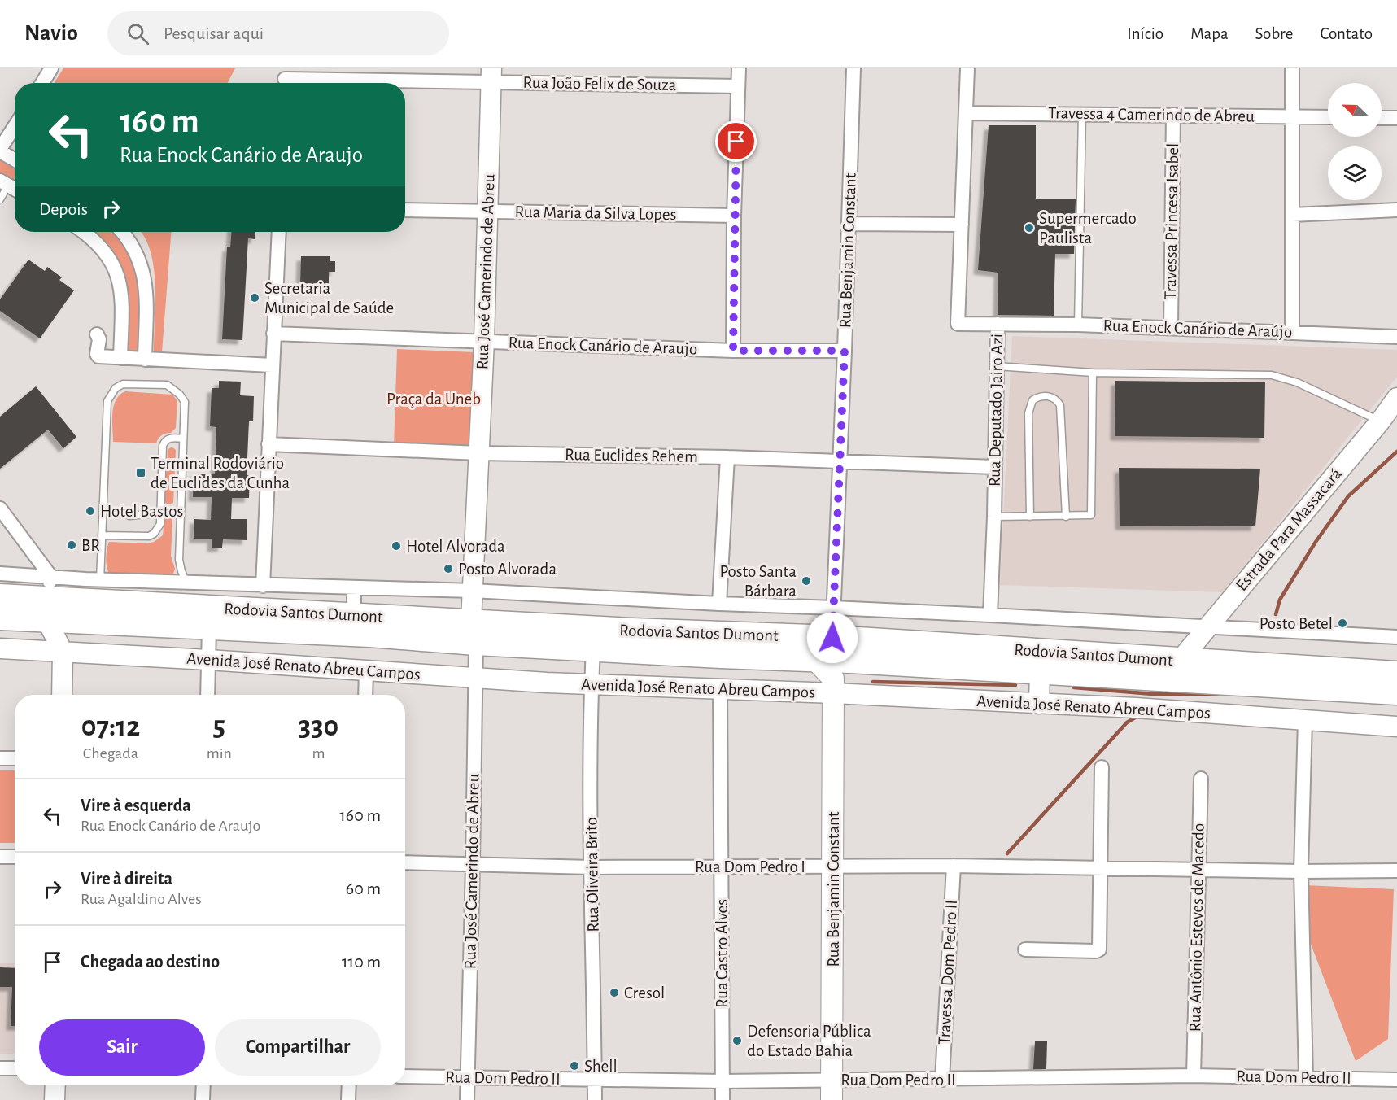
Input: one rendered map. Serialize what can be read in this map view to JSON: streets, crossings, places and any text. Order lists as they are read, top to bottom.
{
  "streets": {
    "highway": ["Rodovia Santos Dumont"],
    "main road": [
      "Rua Benjamin Constant",
      "Rua José Camerindo de Abreu",
      "Estrada Para Massacará",
      "Avenida José Renato Abreu Campos"
    ],
    "street": [
      "Rua João Felix de Souza",
      "Travessa 4 Camerindo de Abreu",
      "Rua Maria da Silva Lopes",
      "Travessa Princesa Isabel",
      "Rua Enock Canário de Araújo",
      "Rua Enock Canário de Araujo",
      "Rua Deputado Jairo Azi",
      "Rua Euclides Rehem",
      "Rua Dom Pedro I",
      "Rua Oliveira Brito",
      "Rua Antônio Esteves de Macedo",
      "Rua Castro Alves",
      "Travessa Dom Pedro II",
      "Rua Dom Pedro II"
    ]
  },
  "crossings": [
    ["Rua João Felix de Souza", "Rua José Camerindo de Abreu"],
    ["Travessa 4 Camerindo de Abreu", "Travessa Princesa Isabel"],
    ["Travessa 4 Camerindo de Abreu", "Rua Deputado Jairo Azi"],
    ["Rua Maria da Silva Lopes", "Rua José Camerindo de Abreu"],
    ["Travessa Princesa Isabel", "Rua Enock Canário de Araújo"],
    ["Rua Benjamin Constant", "Rua Enock Canário de Araujo"],
    ["Rua Benjamin Constant", "Rua Euclides Rehem"],
    ["Rua Benjamin Constant", "Rodovia Santos Dumont"],
    ["Rua Benjamin Constant", "Avenida José Renato Abreu Campos"],
    ["Rua Benjamin Constant", "Rua Dom Pedro I"],
    ["Rua Benjamin Constant", "Rua Dom Pedro II"],
    ["Rua José Camerindo de Abreu", "Rua Enock Canário de Araujo"],
    ["Rua José Camerindo de Abreu", "Rua Euclides Rehem"],
    ["Rua José Camerindo de Abreu", "Rodovia Santos Dumont"],
    ["Rua José Camerindo de Abreu", "Avenida José Renato Abreu Campos"],
    ["Rua José Camerindo de Abreu", "Rua Dom Pedro I"],
    ["Rua José Camerindo de Abreu", "Rua Dom Pedro II"],
    ["Rua Enock Canário de Araújo", "Rua Deputado Jairo Azi"],
    ["Rua Deputado Jairo Azi", "Rua Euclides Rehem"],
    ["Estrada Para Massacará", "Rodovia Santos Dumont"],
    ["Rodovia Santos Dumont", "Rua Oliveira Brito"],
    ["Avenida José Renato Abreu Campos", "Rua Oliveira Brito"],
    ["Avenida José Renato Abreu Campos", "Rua Castro Alves"],
    ["Rua Dom Pedro I", "Rua Oliveira Brito"],
    ["Rua Dom Pedro I", "Rua Antônio Esteves de Macedo"],
    ["Rua Dom Pedro I", "Rua Castro Alves"],
    ["Rua Dom Pedro I", "Travessa Dom Pedro II"],
    ["Rua Oliveira Brito", "Rua Dom Pedro II"],
    ["Rua Antônio Esteves de Macedo", "Rua Dom Pedro II"],
    ["Rua Castro Alves", "Rua Dom Pedro II"],
    ["Travessa Dom Pedro II", "Rua Dom Pedro II"]
  ],
  "parks": ["Praça da Uneb"],
  "places": {
    "other": [
      "Supermercado Paulista",
      "Secretaria Municipal de Saúde",
      "Hotel Bastos",
      "BR",
      "Hotel Alvorada",
      "Posto Alvorada",
      "Posto Santa Bárbara",
      "Posto Betel",
      "Cresol",
      "Defensoria Pública do Estado Bahia",
      "Shell"
    ],
    "transit": ["Terminal Rodoviário de Euclides da Cunha"]
  },
  "north": "top left",
  "page": {
    "header": "Navio",
    "search": "Pesquisar aqui",
    "nav": [
      "Início",
      "Mapa",
      "Sobre",
      "Contato"
    ],
    "turn": ["160 m", "Rua Enock Canário de Araujo"],
    "then": "Depois",
    "eta": [
      "07:12",
      "Chegada",
      "5",
      "min",
      "330",
      "m"
    ],
    "list": [
      {
        "name": "Vire à esquerda",
        "note": "Rua Enock Canário de Araujo",
        "value": "160 m"
      },
      {
        "name": "Vire à direita",
        "note": "Rua Agaldino Alves",
        "value": "60 m"
      },
      {
        "name": "Chegada ao destino",
        "value": "110 m"
      }
    ],
    "buttons": ["Sair", "Compartilhar"]
  }
}
